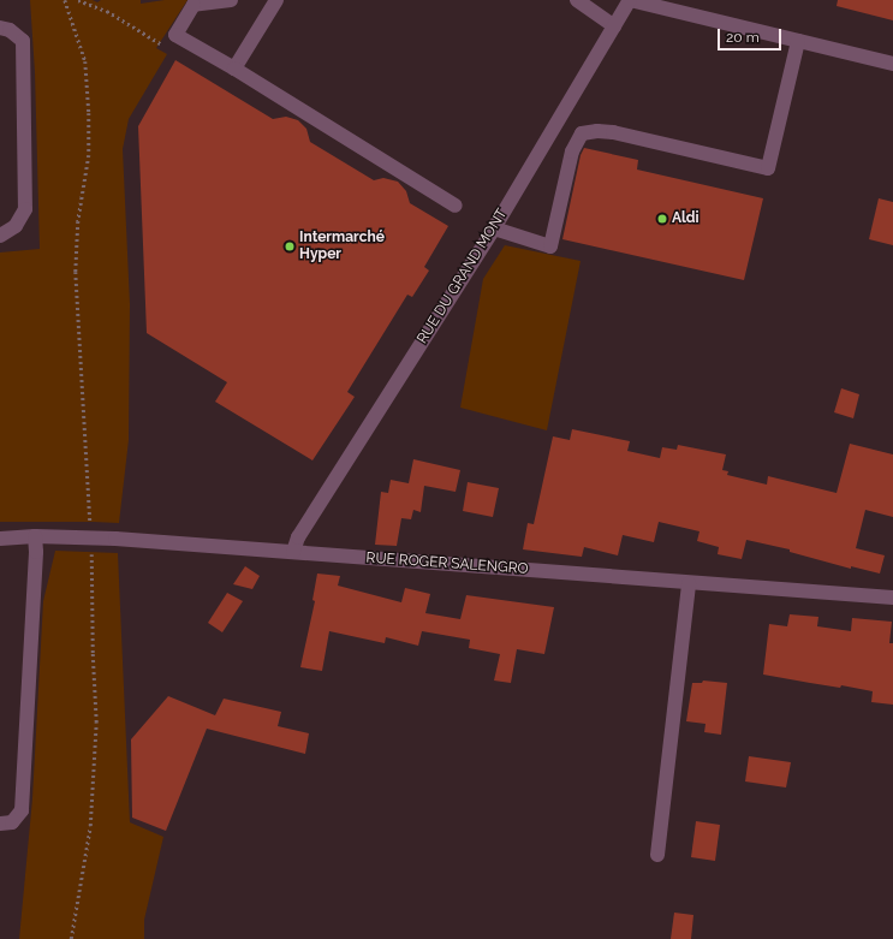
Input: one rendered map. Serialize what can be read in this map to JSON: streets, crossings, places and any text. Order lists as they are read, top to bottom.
{
  "streets": {
    "street": ["RUE DU GRAND MONT", "RUE ROGER SALENGRO"]
  },
  "crossings": [
    ["RUE DU GRAND MONT", "RUE ROGER SALENGRO"]
  ],
  "places": ["Aldi", "Intermarché Hyper"],
  "scale_bar": "20 m"
}
